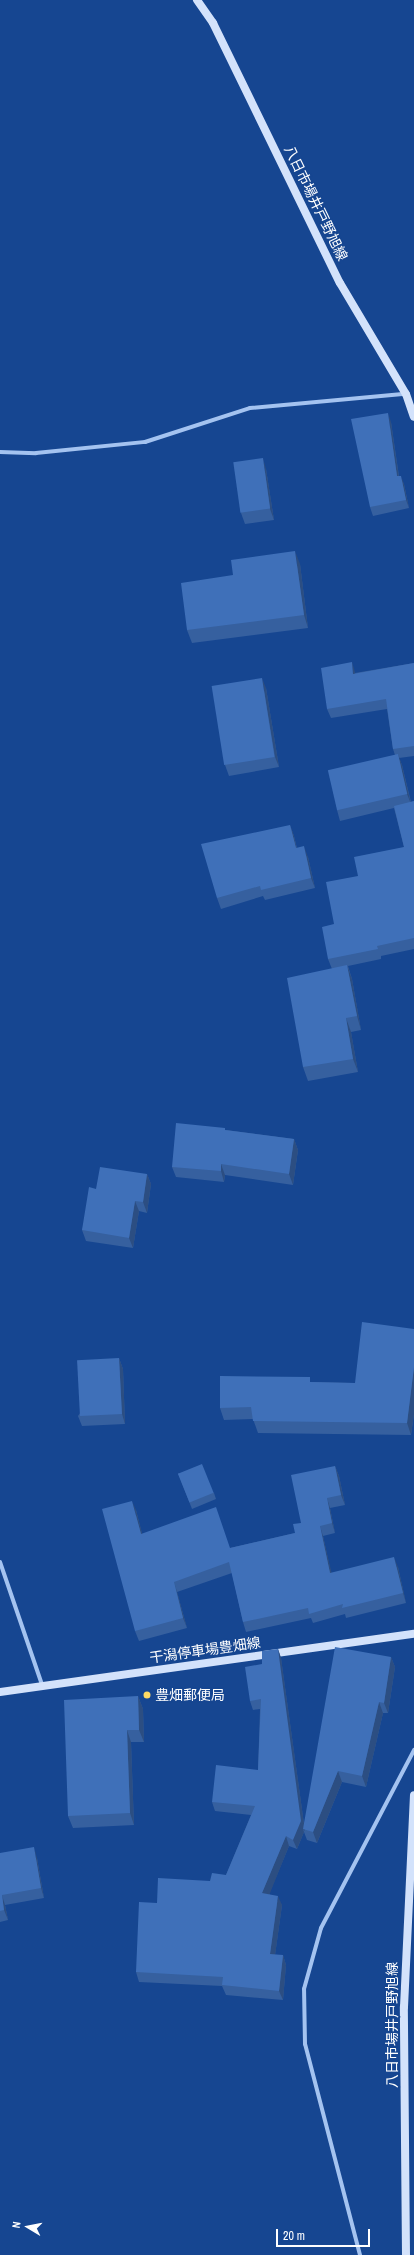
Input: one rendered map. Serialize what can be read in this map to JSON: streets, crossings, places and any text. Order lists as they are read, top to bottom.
{
  "streets": {
    "main road": ["八日市場井戸野旭線", "干潟停車場豊畑線"]
  },
  "places": ["豊畑郵便局"],
  "scale_bar": "20 m",
  "north": "left"
}
